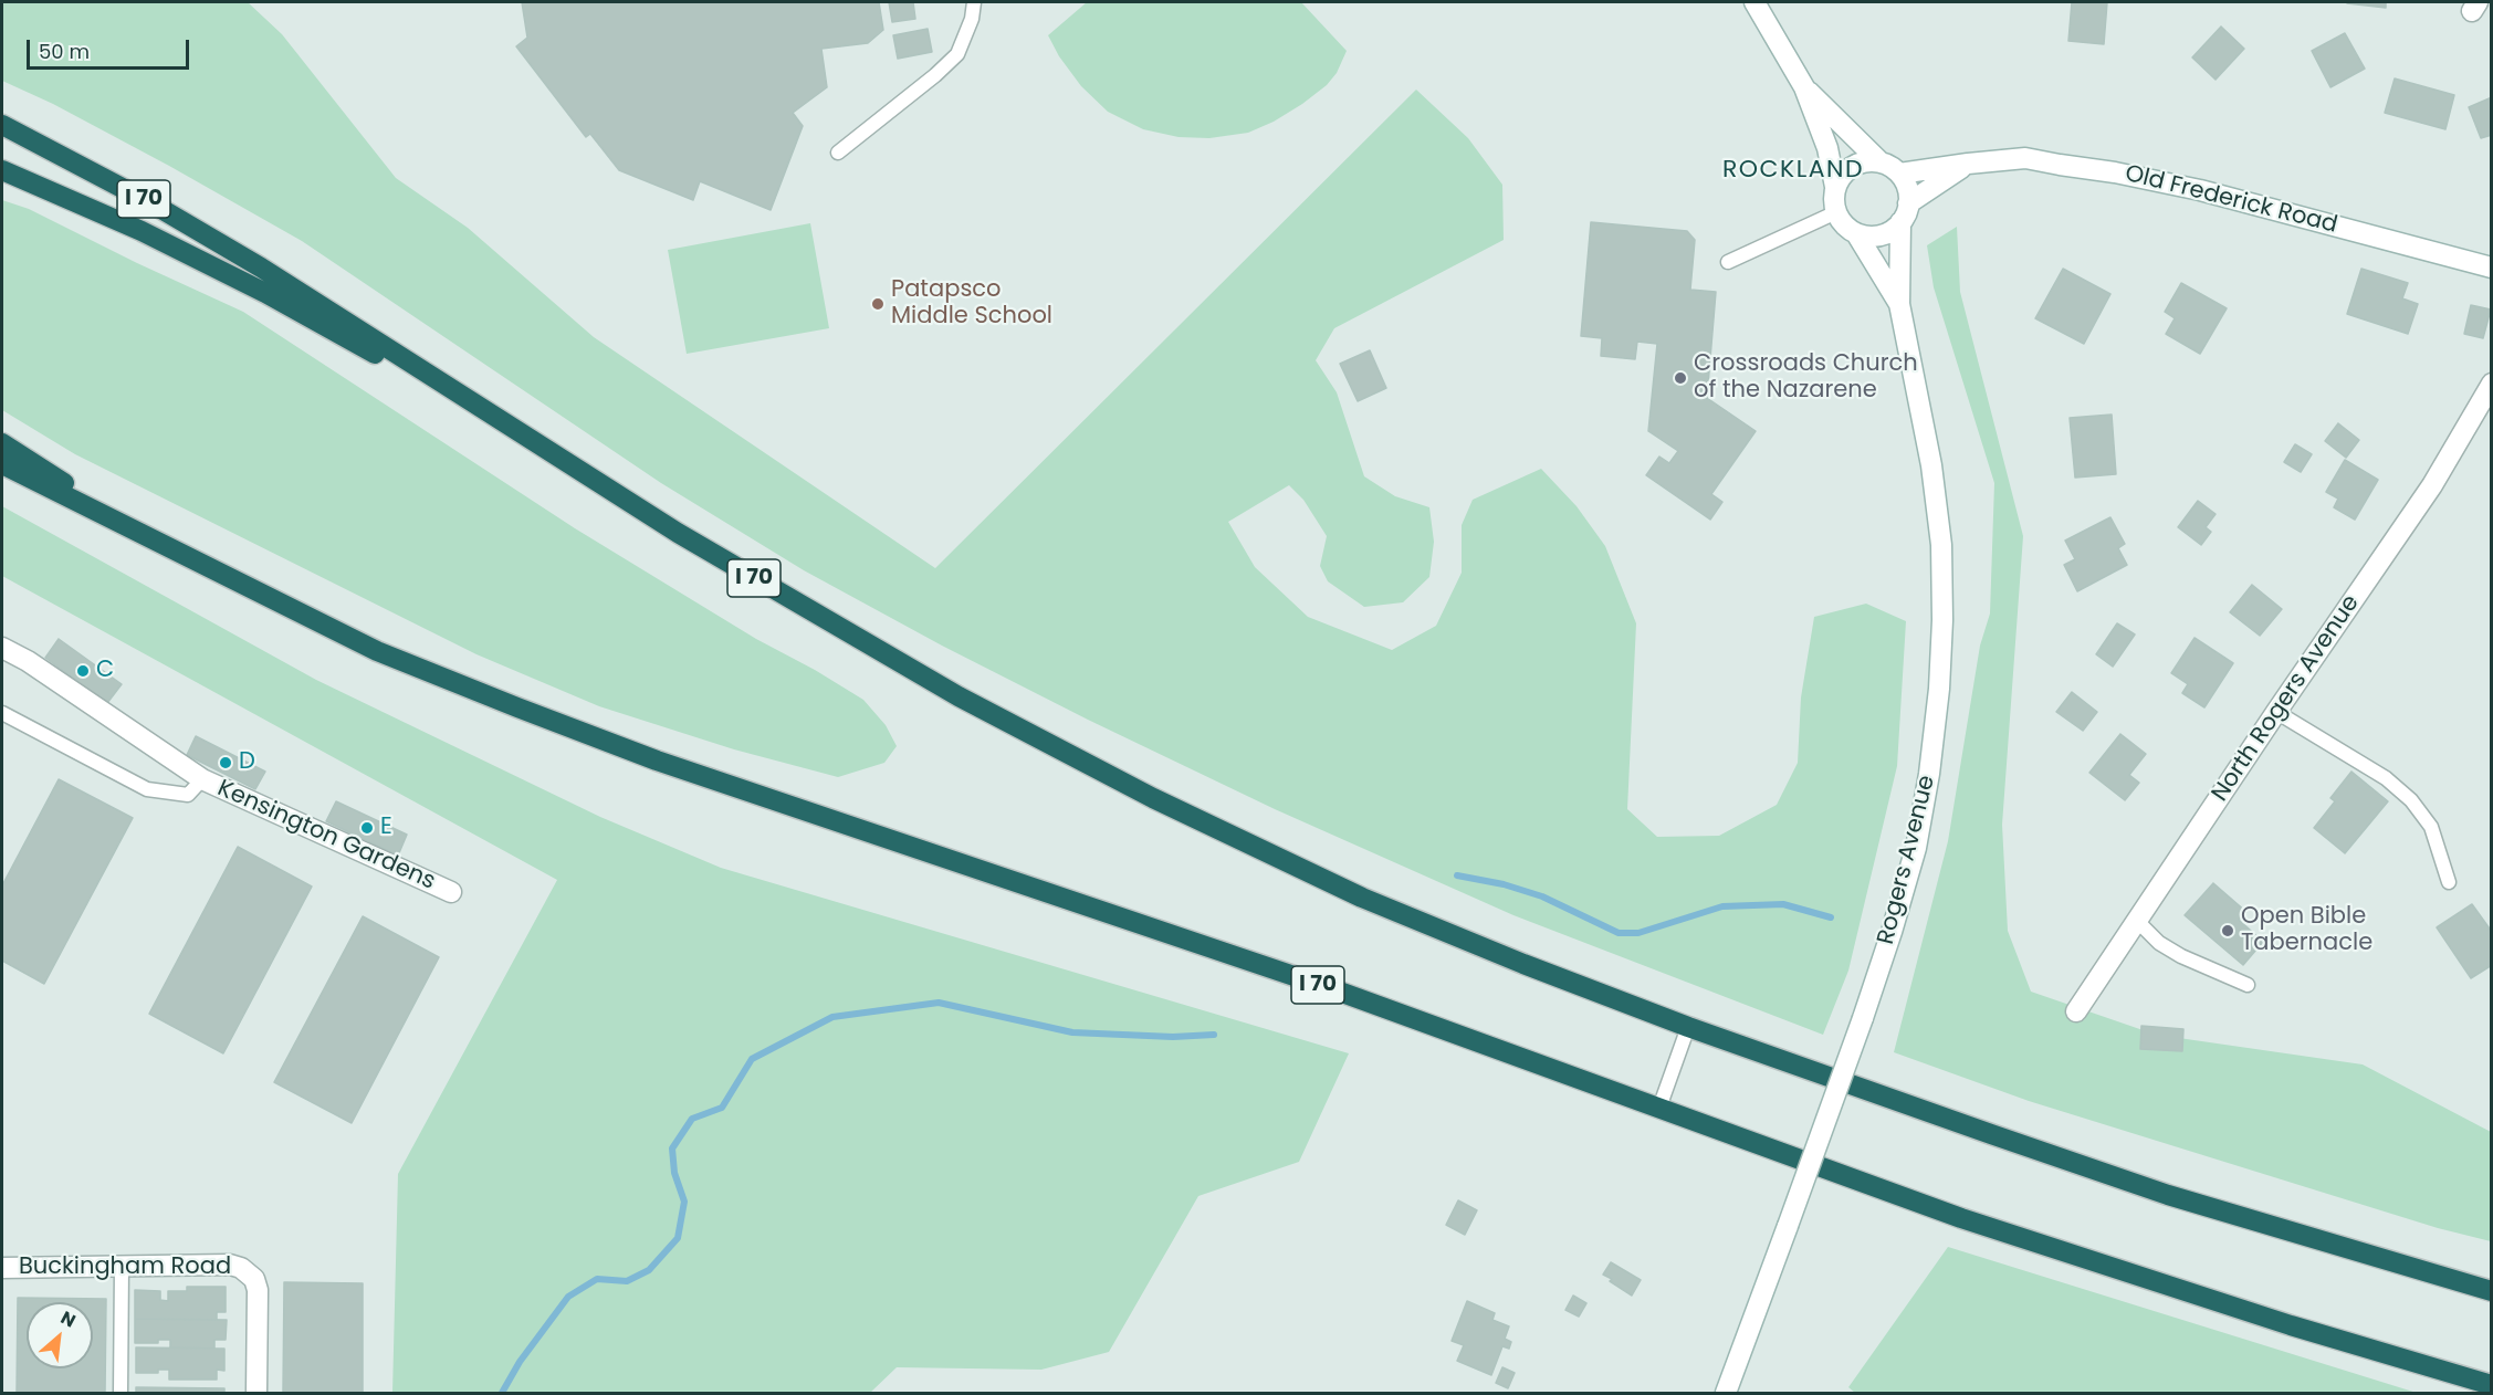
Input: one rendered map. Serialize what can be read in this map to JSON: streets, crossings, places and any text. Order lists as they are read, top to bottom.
{
  "streets": {
    "highway": ["I 70"],
    "street": [
      "Old Frederick Road",
      "North Rogers Avenue",
      "Kensington Gardens",
      "Rogers Avenue",
      "Buckingham Road"
    ]
  },
  "crossings": [
    ["Old Frederick Road", "Rogers Avenue"]
  ],
  "districts": ["ROCKLAND"],
  "places": [
    "Patapsco Middle School",
    "Crossroads Church of the Nazarene",
    "C",
    "D",
    "E",
    "Open Bible Tabernacle"
  ],
  "scale_bar": "50 m",
  "north": "top right"
}
